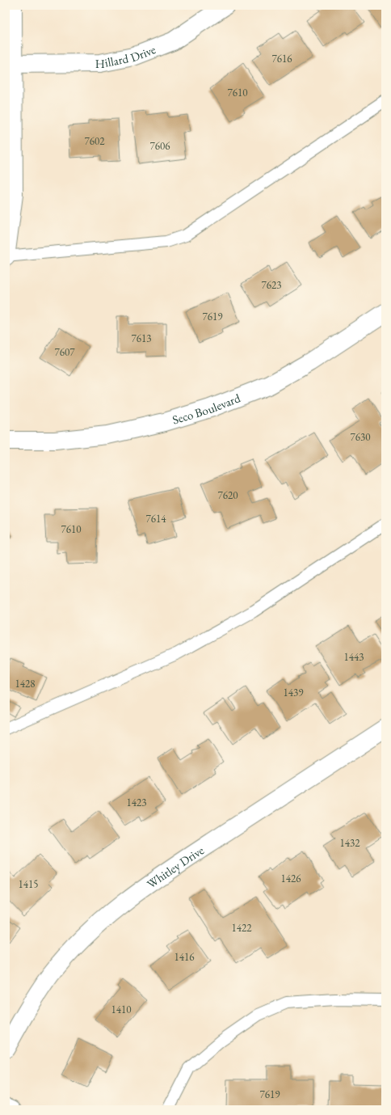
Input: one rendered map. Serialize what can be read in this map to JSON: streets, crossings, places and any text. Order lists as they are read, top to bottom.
{
  "streets": {
    "street": ["Hillard Drive", "Seco Boulevard", "Whitley Drive"]
  },
  "house_numbers": [
    "7616",
    "7610",
    "7602",
    "7606",
    "7623",
    "7619",
    "7613",
    "7607",
    "7630",
    "7620",
    "7614",
    "7610",
    "1443",
    "1428",
    "1439",
    "1423",
    "1432",
    "1426",
    "1415",
    "1422",
    "1416",
    "1410",
    "7619"
  ]
}
